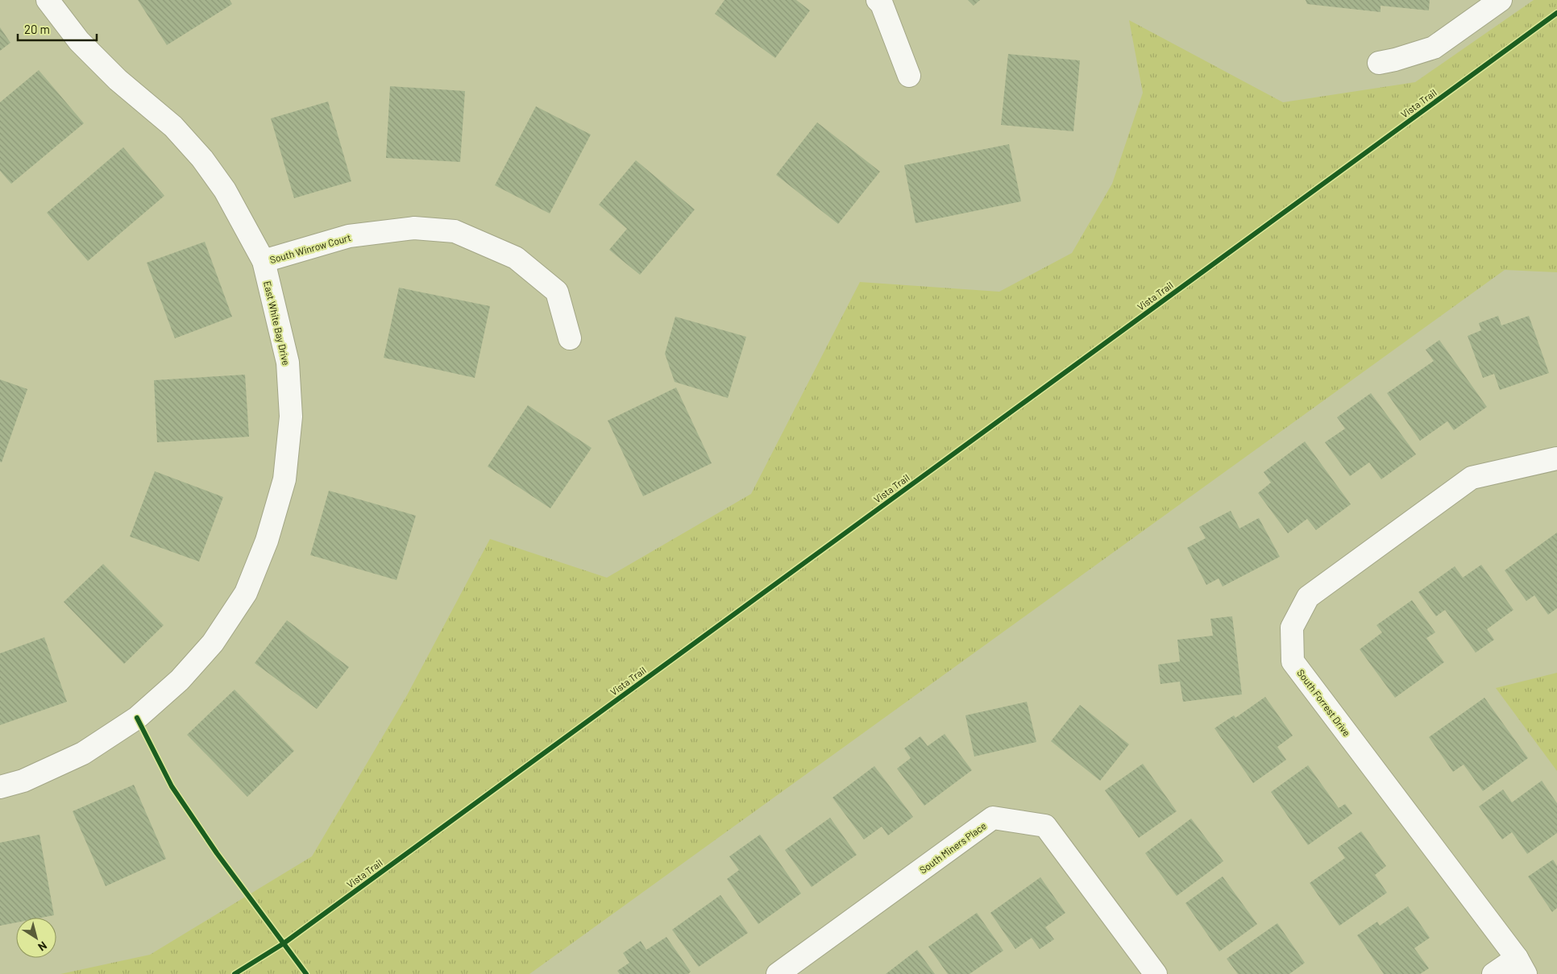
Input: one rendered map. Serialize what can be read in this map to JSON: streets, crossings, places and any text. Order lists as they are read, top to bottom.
{
  "streets": {
    "street": [
      "South Winrow Court",
      "East White Bay Drive",
      "South Forrest Drive",
      "South Miners Place"
    ],
    "cycle path": ["Vista Trail"]
  },
  "crossings": [
    ["South Winrow Court", "East White Bay Drive"]
  ],
  "scale_bar": "20 m",
  "north": "bottom right"
}
